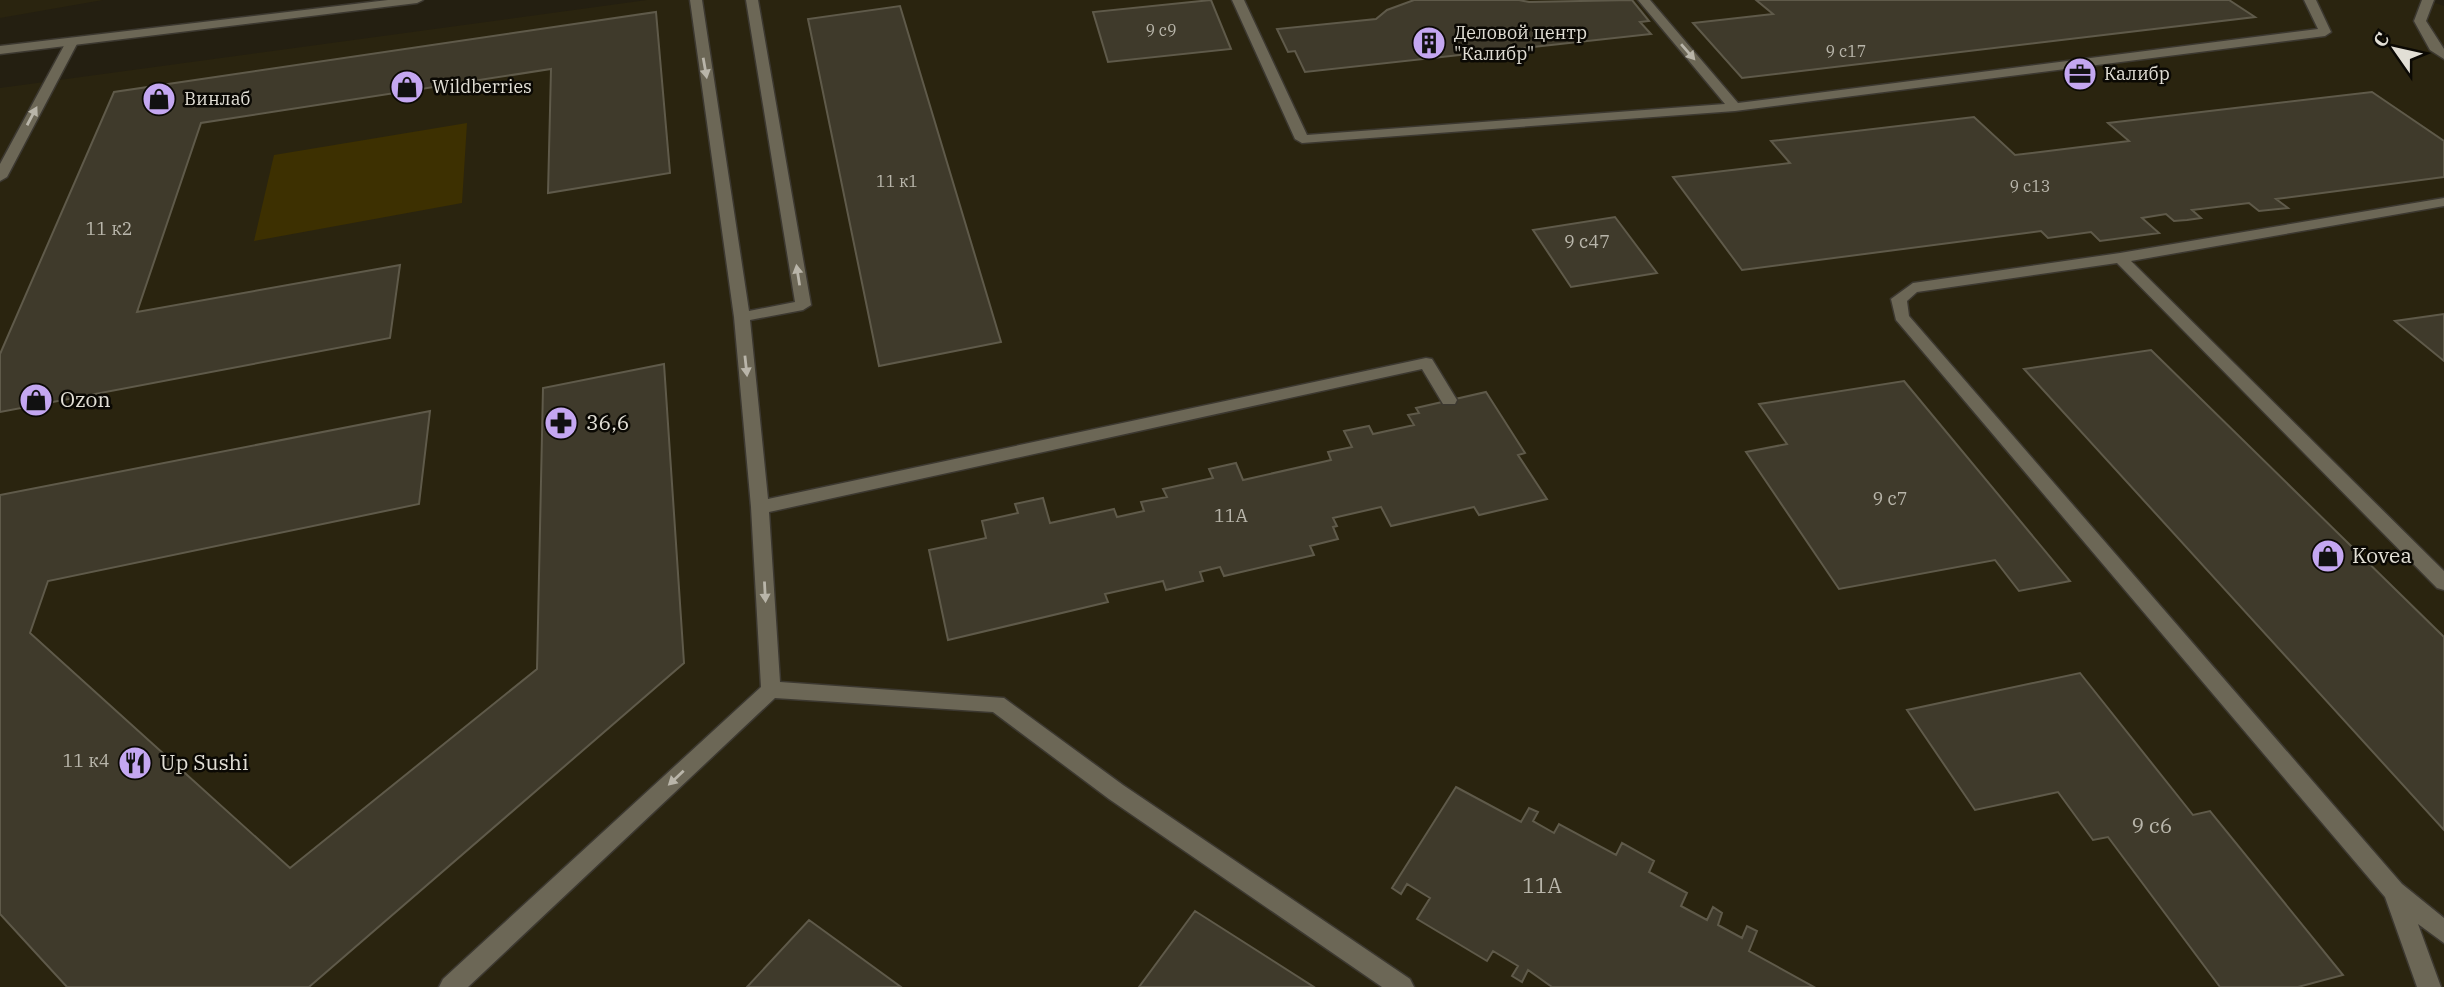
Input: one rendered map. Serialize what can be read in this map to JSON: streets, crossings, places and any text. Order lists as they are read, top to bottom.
{
  "places": {
    "building": ["Деловой центр \"Калибр\""],
    "office": ["Калибр"],
    "shop": [
      "Wildberries",
      "Винлаб",
      "Ozon",
      "Kovea"
    ],
    "pharmacy": ["36,6"],
    "restaurant": ["Up Sushi"]
  },
  "house_numbers": [
    "9 с9",
    "9 с17",
    "11 к1",
    "9 с13",
    "11 к2",
    "9 с47",
    "9 с7",
    "11А",
    "11 к4",
    "9 с6",
    "11А"
  ],
  "north": "top left"
}
